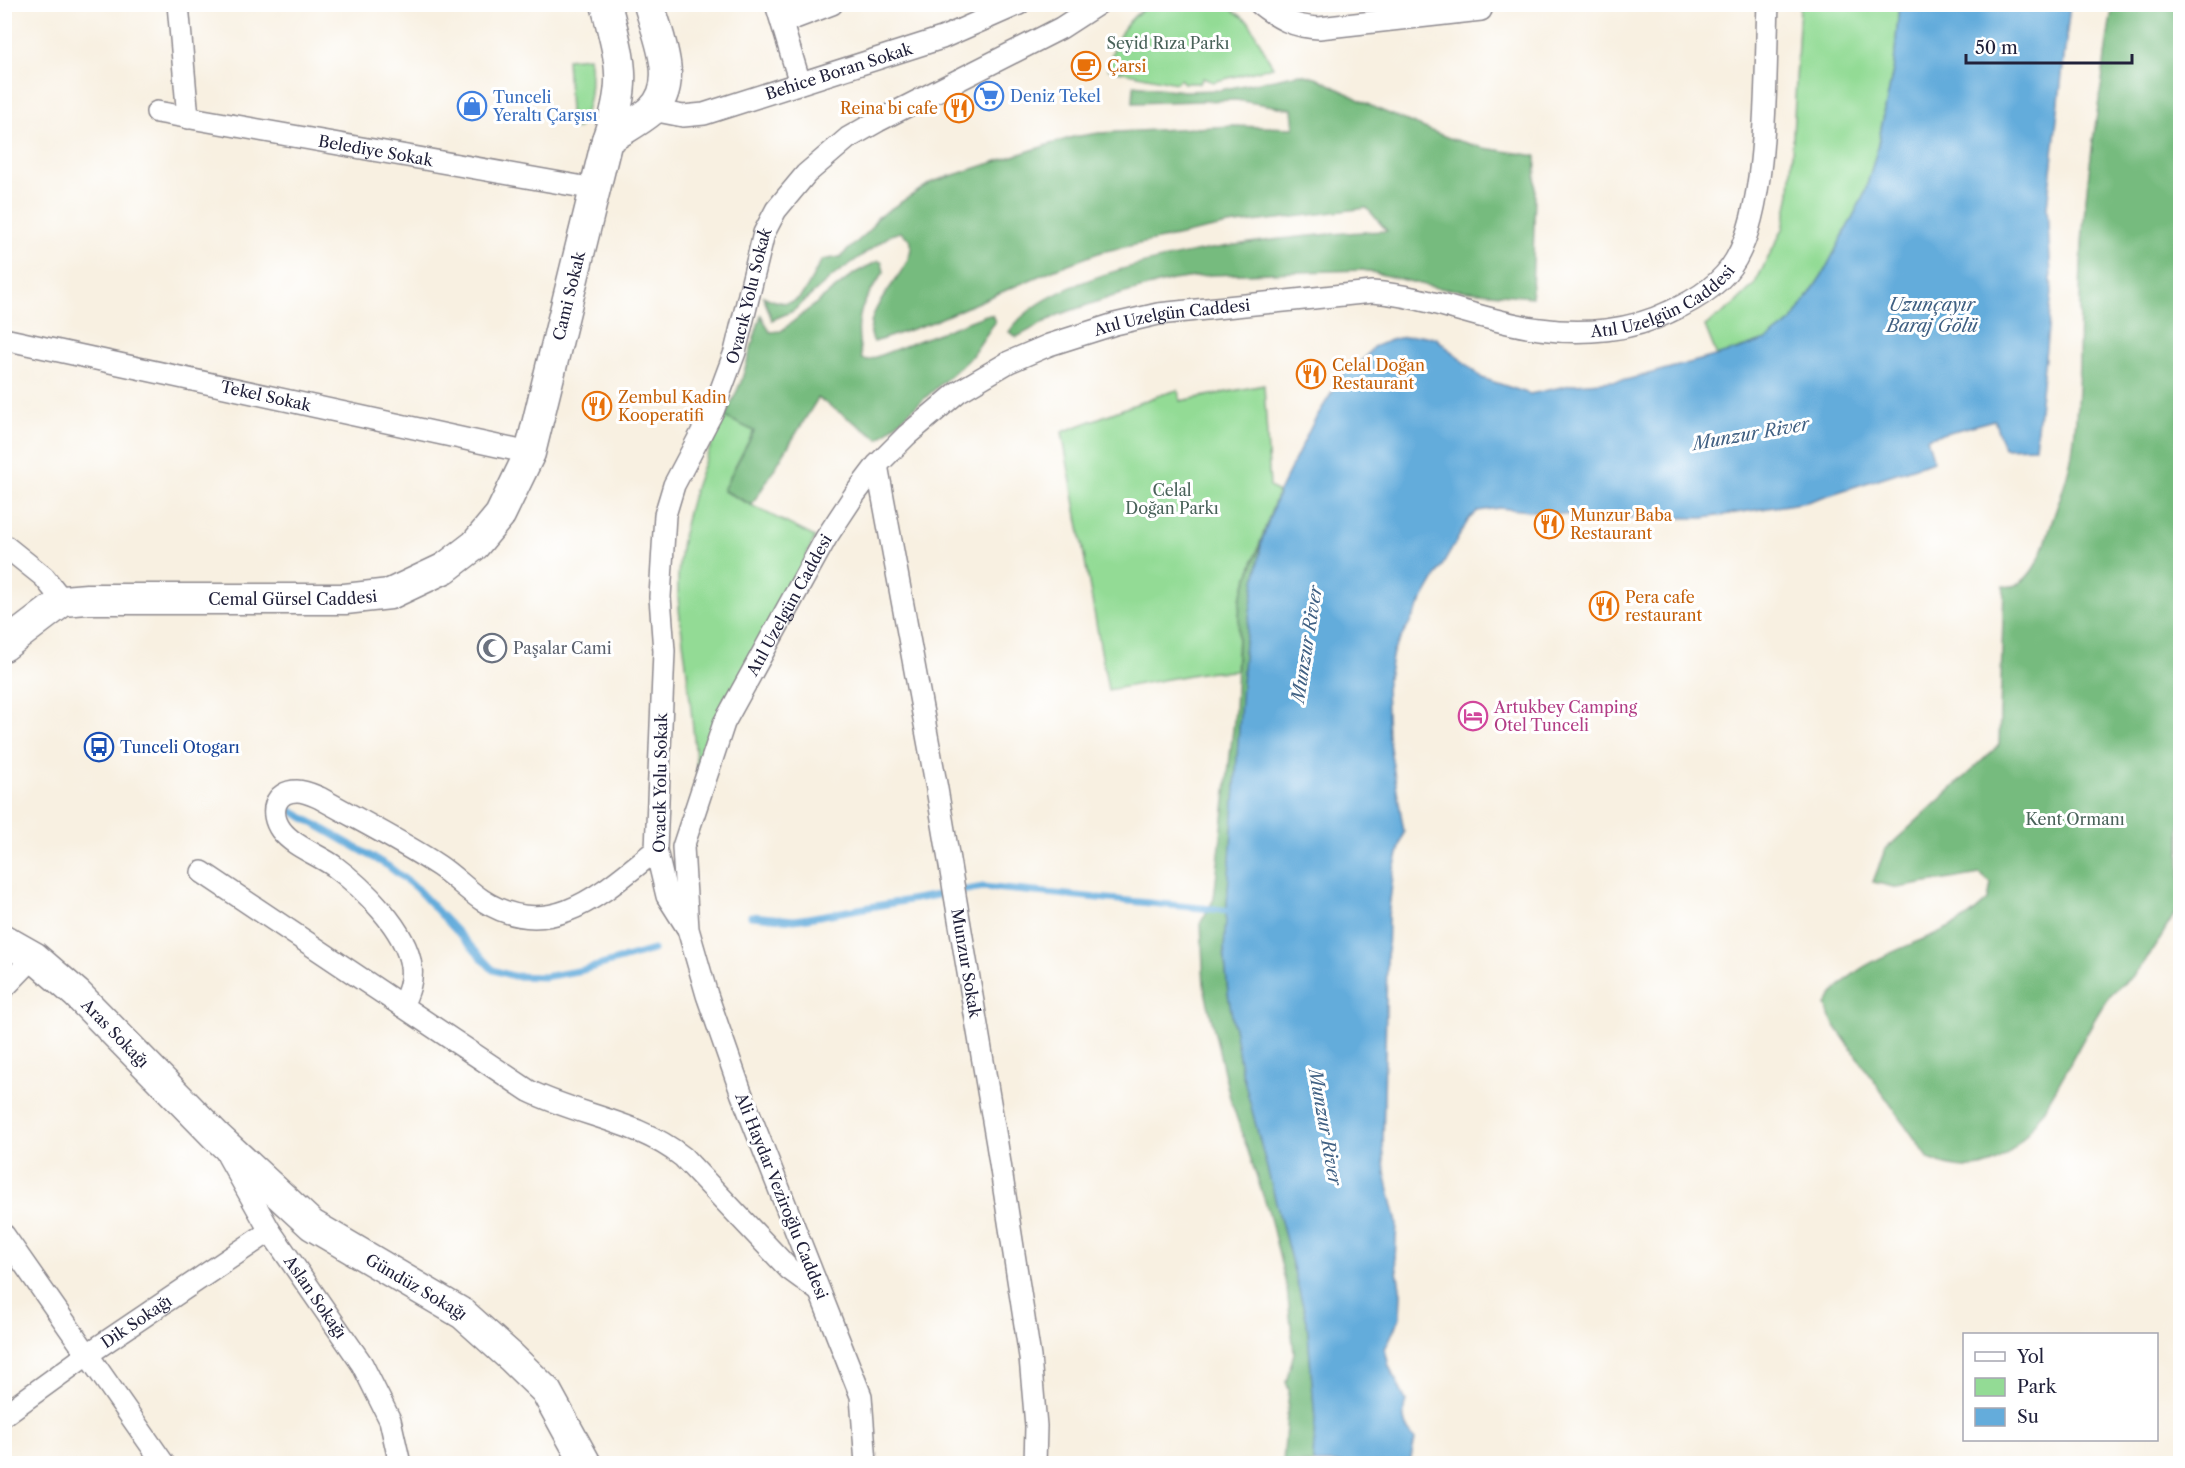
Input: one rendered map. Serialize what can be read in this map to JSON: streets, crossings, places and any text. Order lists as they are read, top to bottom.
{
  "streets": {
    "main road": [
      "Cami Sokak",
      "Cemal Gürsel Caddesi",
      "Aras Sokağı",
      "Gündüz Sokağı"
    ],
    "street": [
      "Behice Boran Sokak",
      "Belediye Sokak",
      "Atıl Uzelgün Caddesi",
      "Ovacık Yolu Sokak",
      "Tekel Sokak",
      "Munzur Sokak",
      "Ali Haydar Veziroğlu Caddesi",
      "Aslan Sokağı",
      "Dik Sokağı"
    ]
  },
  "crossings": [
    ["Belediye Sokak", "Cami Sokak"],
    ["Cami Sokak", "Tekel Sokak"],
    ["Cami Sokak", "Cemal Gürsel Caddesi"],
    ["Atıl Uzelgün Caddesi", "Ovacık Yolu Sokak"],
    ["Atıl Uzelgün Caddesi", "Munzur Sokak"],
    ["Atıl Uzelgün Caddesi", "Ali Haydar Veziroğlu Caddesi"],
    ["Ovacık Yolu Sokak", "Ali Haydar Veziroğlu Caddesi"],
    ["Tekel Sokak", "Cemal Gürsel Caddesi"],
    ["Aras Sokağı", "Gündüz Sokağı"],
    ["Aras Sokağı", "Aslan Sokağı"],
    ["Gündüz Sokağı", "Aslan Sokağı"],
    ["Aslan Sokağı", "Dik Sokağı"]
  ],
  "water": ["Uzunçayır Baraj Gölü", "Munzur River"],
  "parks": ["Seyid Rıza Parkı", "Celal Doğan Parkı", "Kent Ormanı"],
  "places": {
    "cafe": ["Çarsi"],
    "supermarket": ["Deniz Tekel"],
    "shop": ["Tunceli Yeraltı Çarşısı"],
    "restaurant": [
      "Reina bi cafe",
      "Celal Doğan Restaurant",
      "Zembul Kadin Kooperatifi",
      "Munzur Baba Restaurant",
      "Pera cafe restaurant"
    ],
    "mosque": ["Paşalar Cami"],
    "hotel": ["Artukbey Camping Otel Tunceli"],
    "bus stop": ["Tunceli Otogarı"]
  },
  "legend": ["Yol", "Park", "Su"],
  "scale_bar": "50 m"
}
